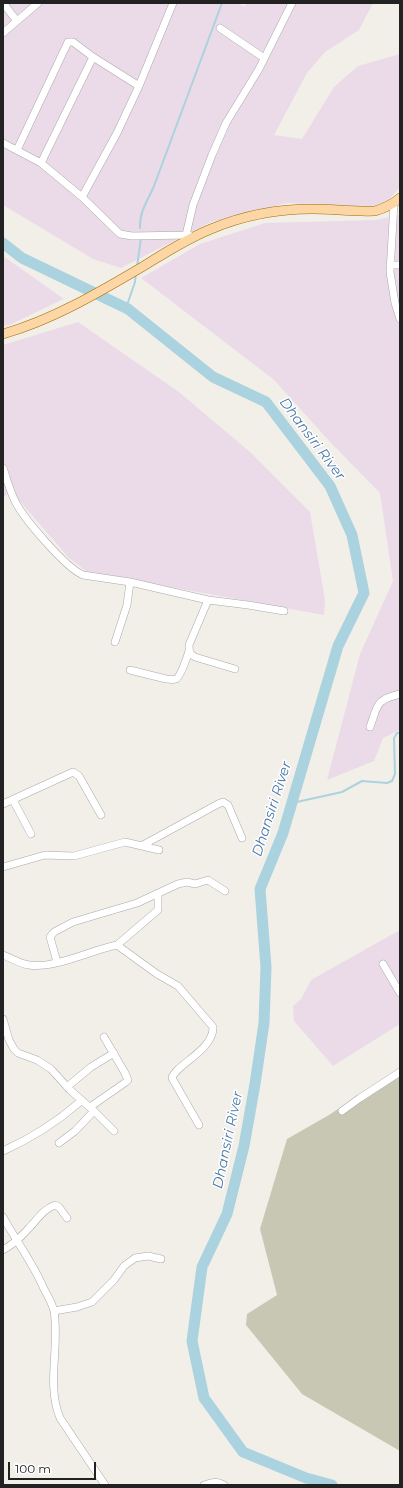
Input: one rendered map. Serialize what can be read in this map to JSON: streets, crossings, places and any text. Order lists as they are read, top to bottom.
{
  "water": ["Dhansiri River"],
  "scale_bar": "100 m"
}
